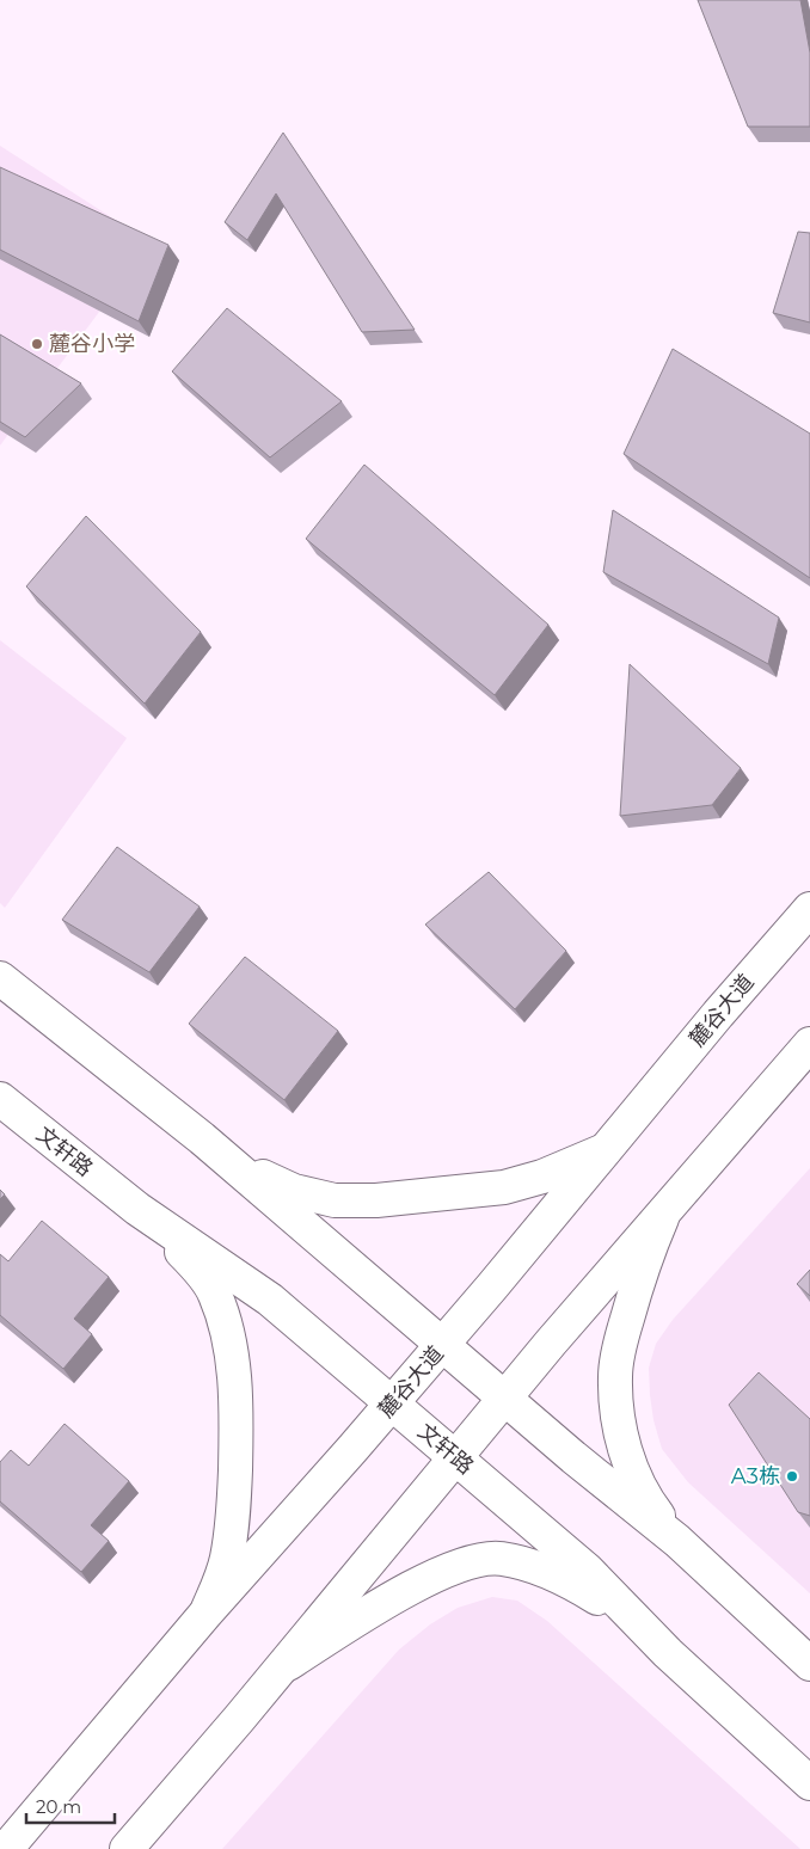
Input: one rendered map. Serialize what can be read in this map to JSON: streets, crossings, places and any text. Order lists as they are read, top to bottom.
{
  "streets": {
    "main road": ["麓谷大道", "文轩路"]
  },
  "crossings": [
    ["麓谷大道", "文轩路"]
  ],
  "places": ["麓谷小学", "A3栋"],
  "scale_bar": "20 m"
}
